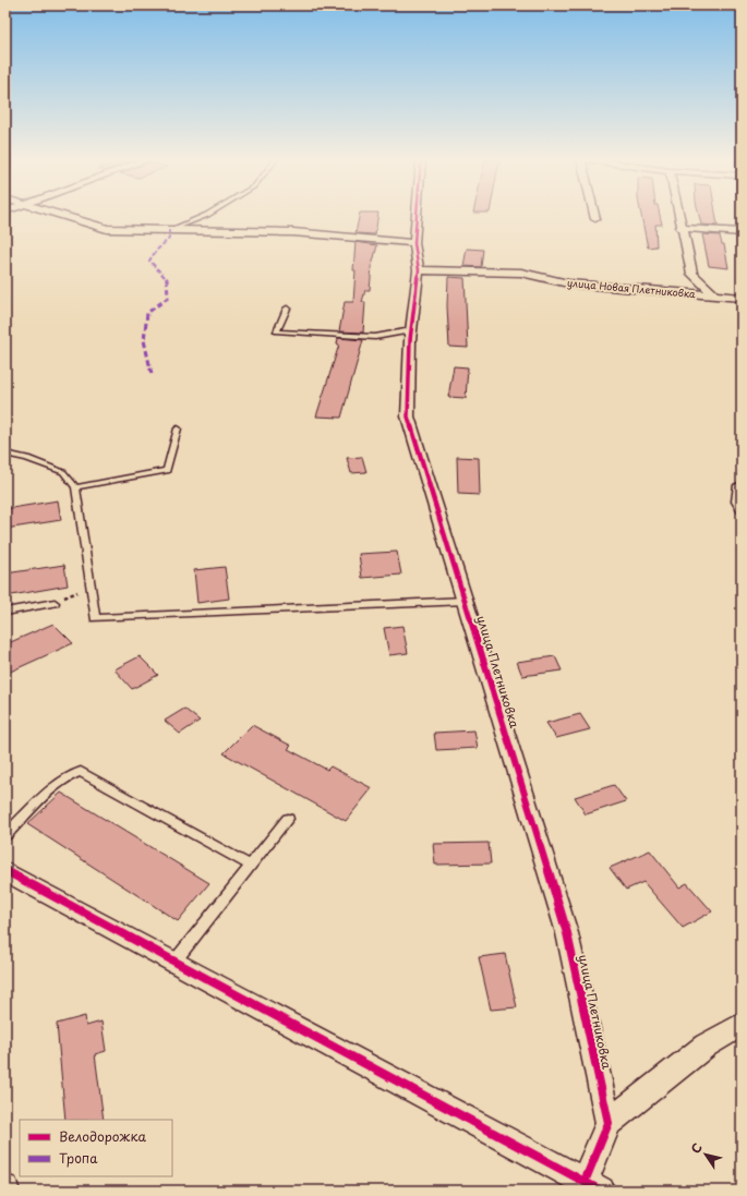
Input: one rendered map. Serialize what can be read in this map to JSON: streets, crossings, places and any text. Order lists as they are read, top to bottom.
{
  "streets": {
    "street": ["улица Новая Плетниковка", "улица Плетниковка"]
  },
  "crossings": [
    ["улица Новая Плетниковка", "улица Плетниковка"]
  ],
  "legend": ["Велодорожка", "Тропа"],
  "north": "top left"
}
